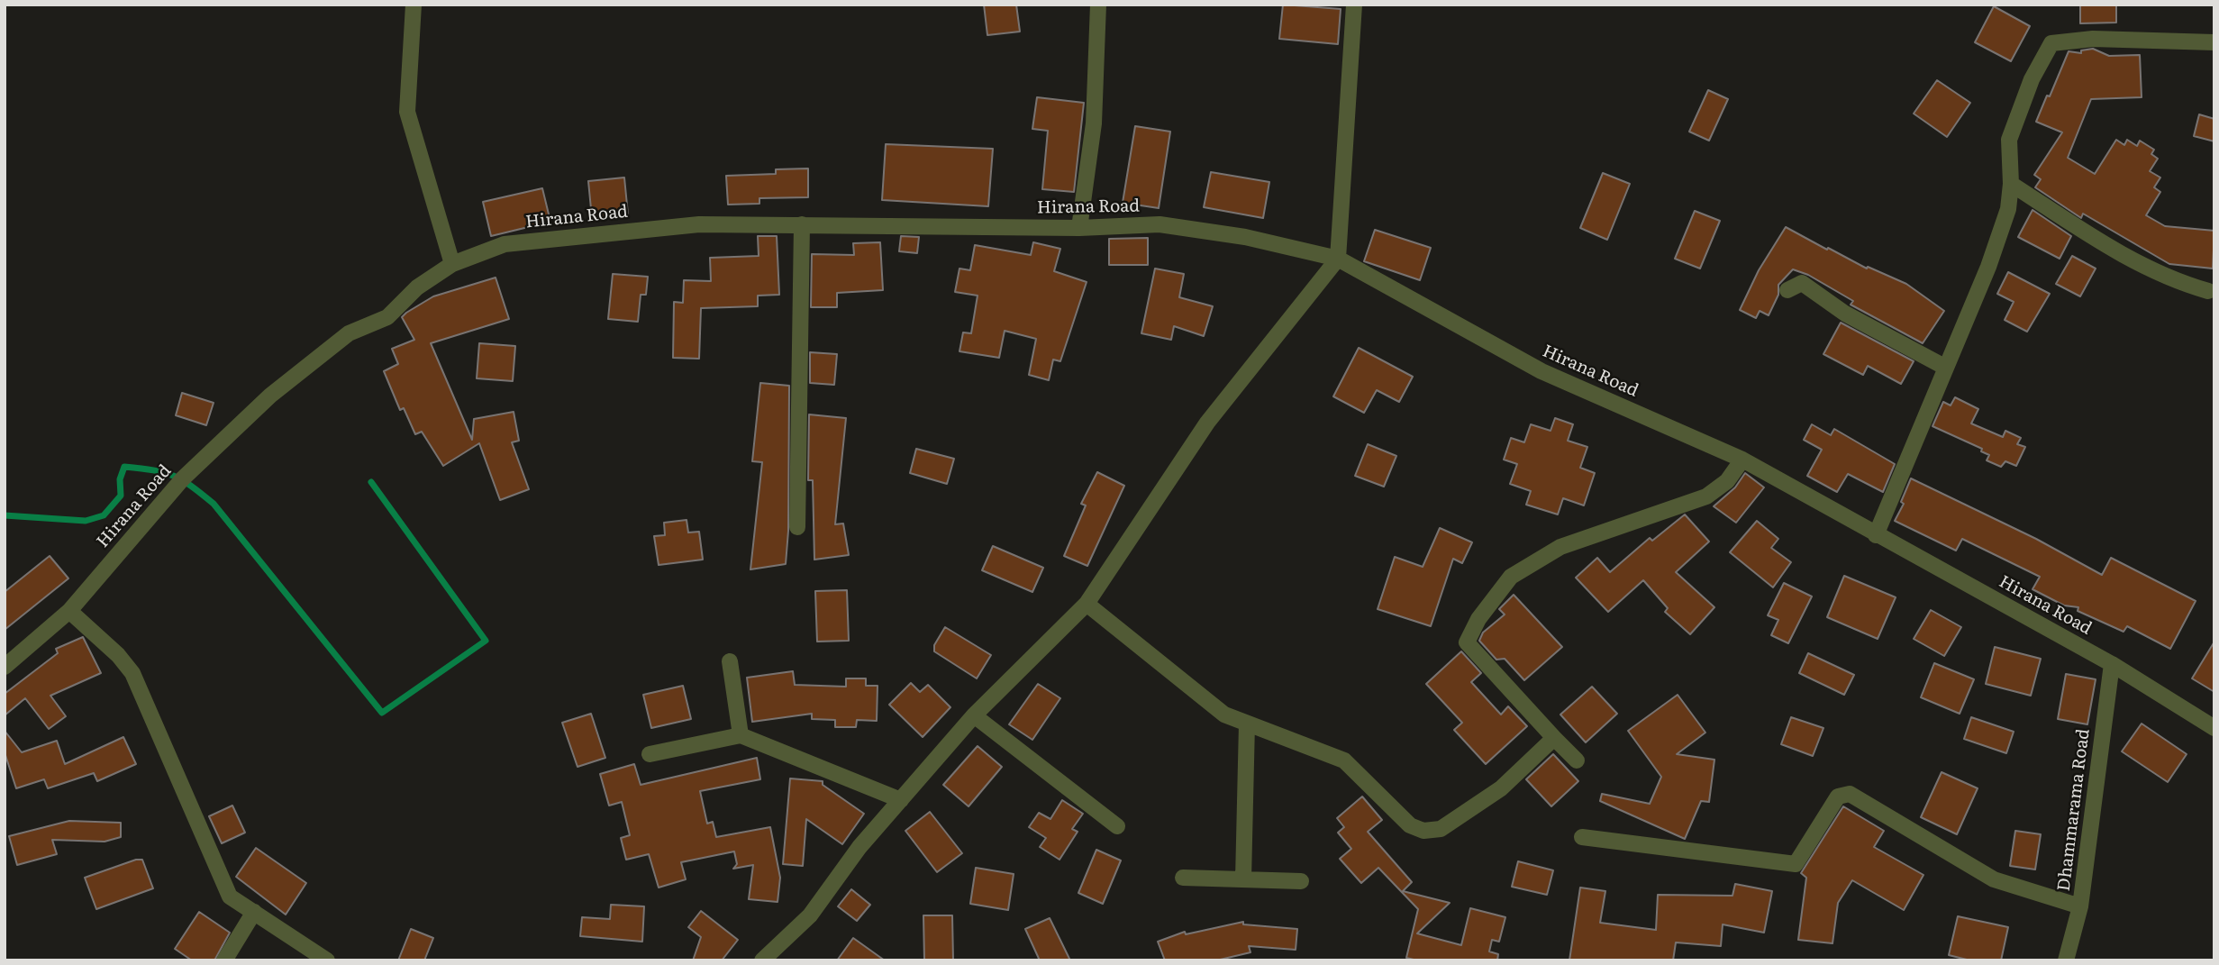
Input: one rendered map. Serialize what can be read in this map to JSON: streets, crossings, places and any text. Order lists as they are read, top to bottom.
{
  "streets": {
    "street": ["Hirana Road", "Dhammarama Road"]
  },
  "crossings": [
    ["Hirana Road", "Dhammarama Road"]
  ]
}
